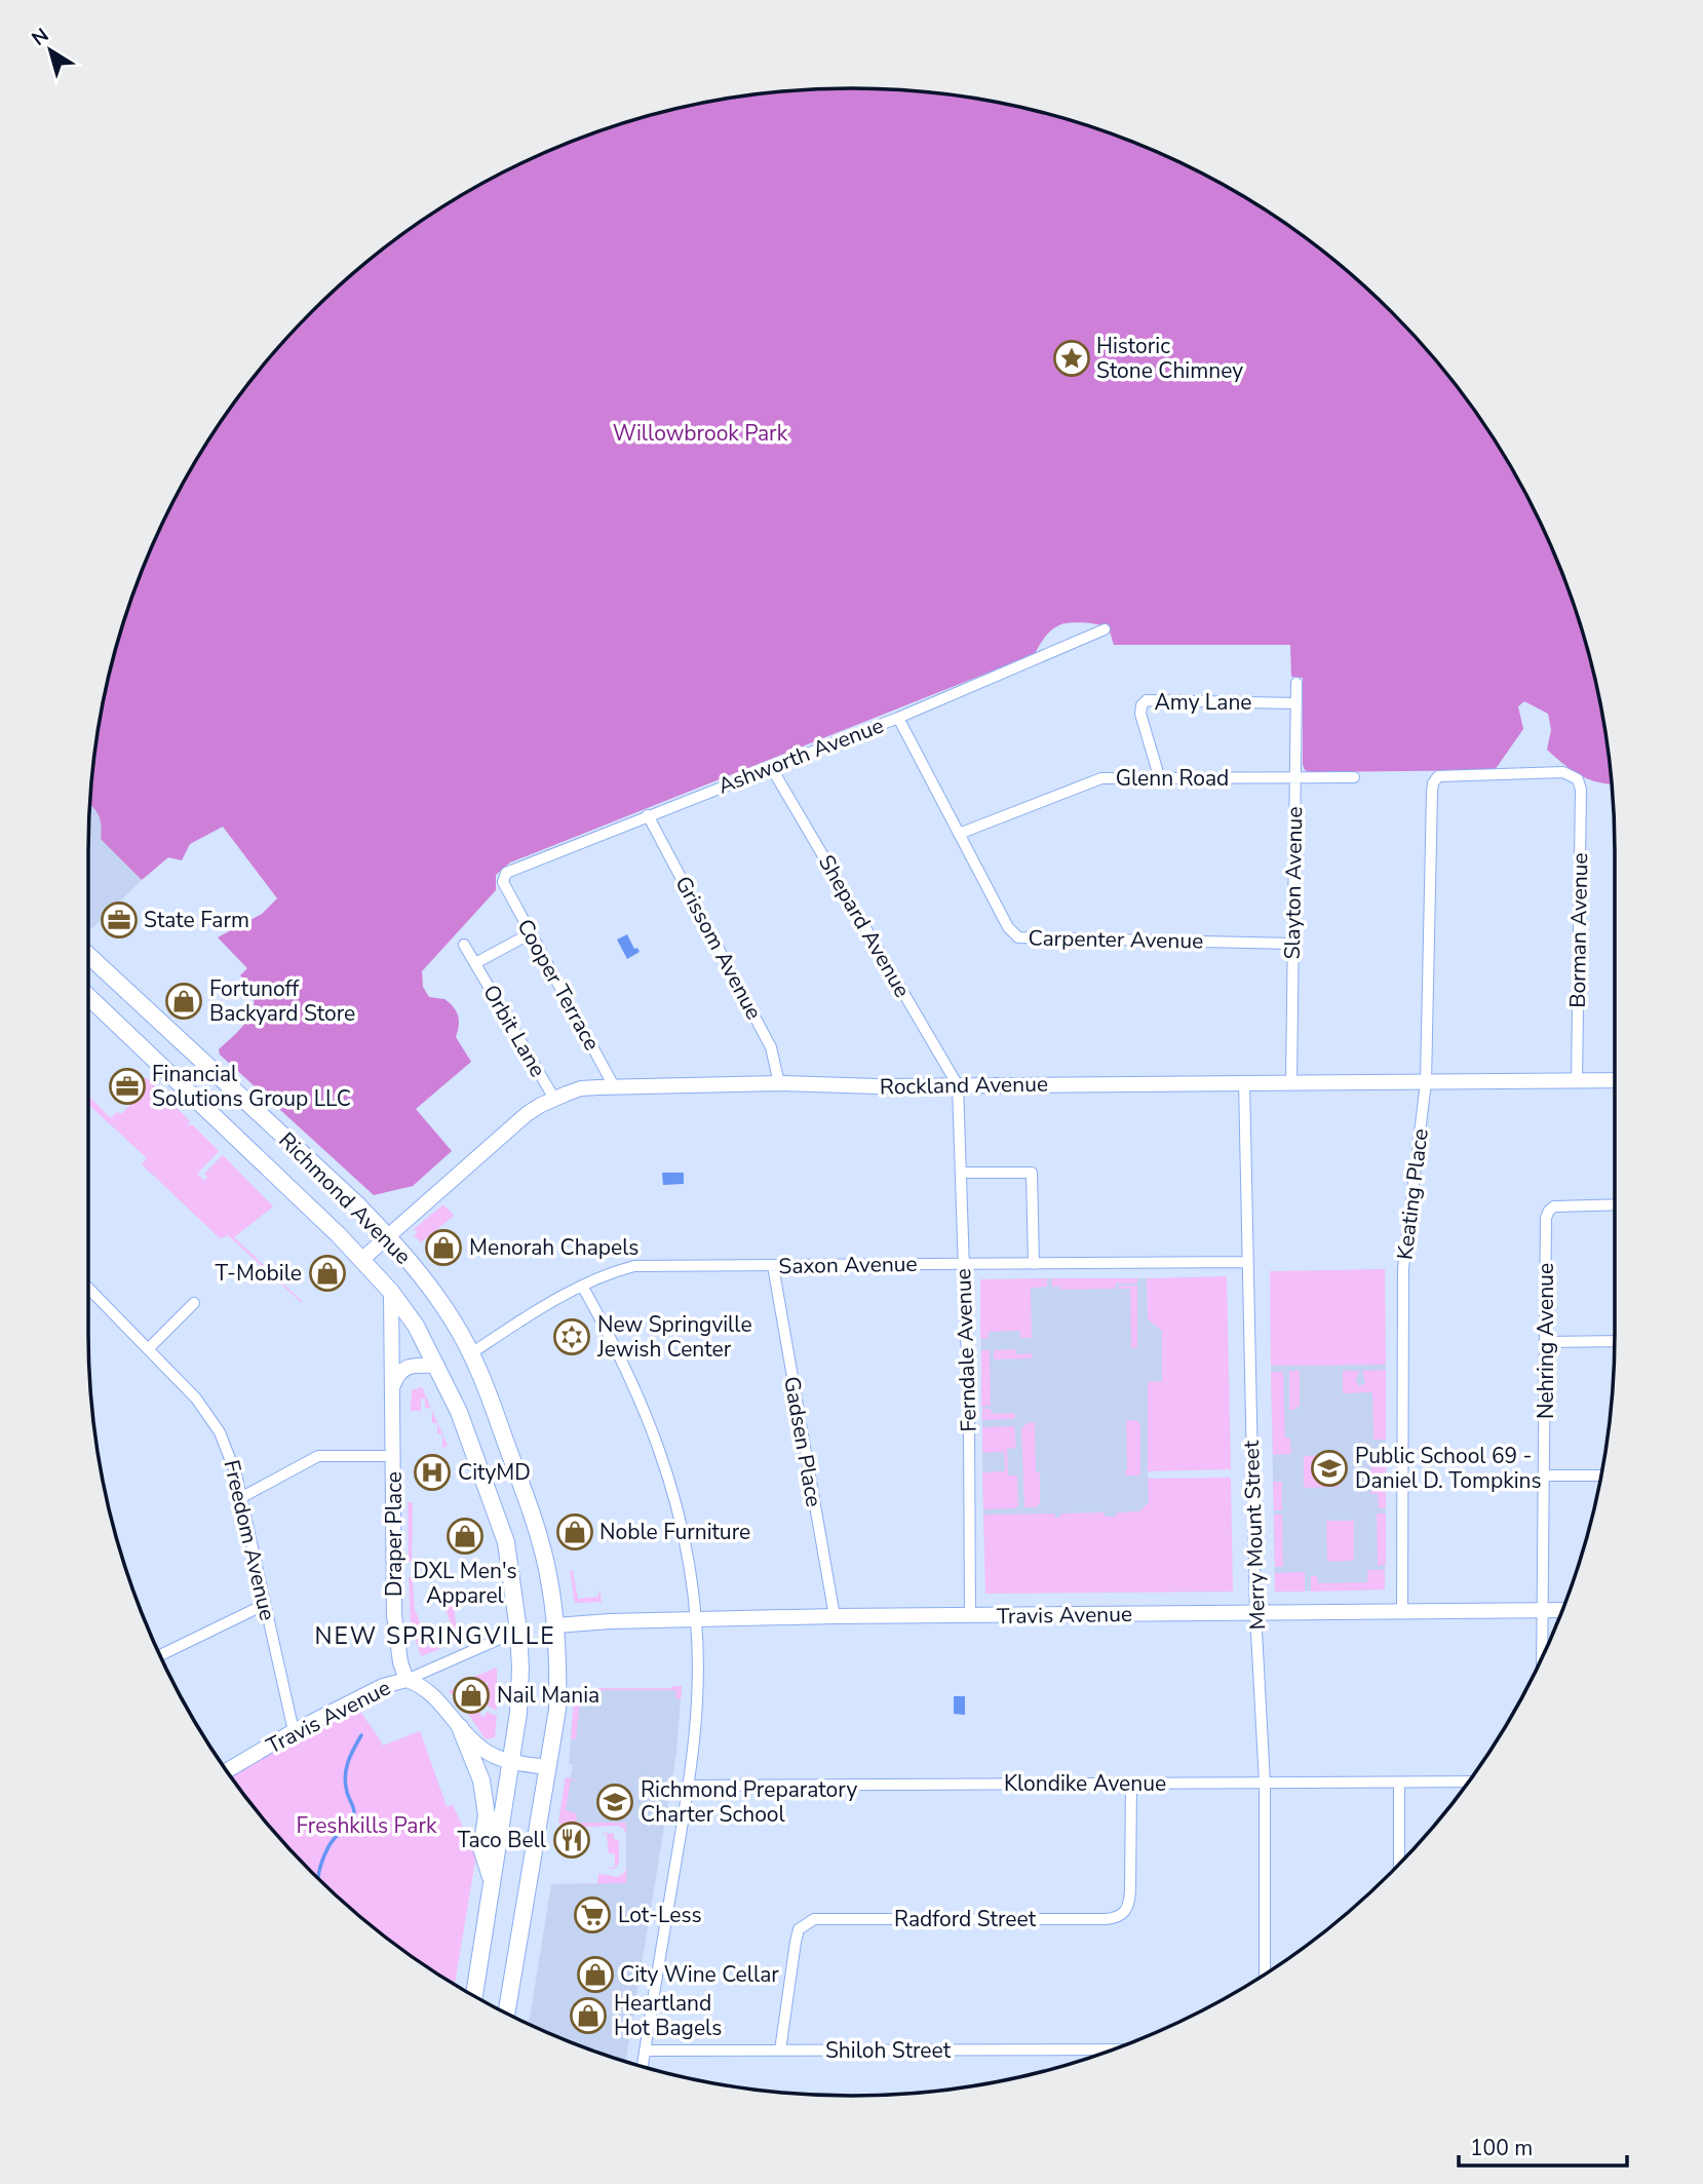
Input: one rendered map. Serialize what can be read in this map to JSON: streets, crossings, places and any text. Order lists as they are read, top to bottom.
{
  "streets": {
    "main road": ["Richmond Avenue"],
    "street": [
      "Amy Lane",
      "Ashworth Avenue",
      "Glenn Road",
      "Slayton Avenue",
      "Shepard Avenue",
      "Borman Avenue",
      "Carpenter Avenue",
      "Grissom Avenue",
      "Cooper Terrace",
      "Orbit Lane",
      "Rockland Avenue",
      "Keating Place",
      "Saxon Avenue",
      "Nehring Avenue",
      "Ferndale Avenue",
      "Gadsen Place",
      "Draper Place",
      "Merry Mount Street",
      "Freedom Avenue",
      "Travis Avenue",
      "Klondike Avenue",
      "Radford Street",
      "Shiloh Street"
    ]
  },
  "crossings": [
    ["Amy Lane", "Glenn Road"],
    ["Amy Lane", "Slayton Avenue"],
    ["Ashworth Avenue", "Shepard Avenue"],
    ["Ashworth Avenue", "Carpenter Avenue"],
    ["Ashworth Avenue", "Grissom Avenue"],
    ["Ashworth Avenue", "Cooper Terrace"],
    ["Glenn Road", "Slayton Avenue"],
    ["Glenn Road", "Carpenter Avenue"],
    ["Slayton Avenue", "Carpenter Avenue"],
    ["Slayton Avenue", "Rockland Avenue"],
    ["Shepard Avenue", "Rockland Avenue"],
    ["Shepard Avenue", "Ferndale Avenue"],
    ["Borman Avenue", "Rockland Avenue"],
    ["Borman Avenue", "Keating Place"],
    ["Grissom Avenue", "Rockland Avenue"],
    ["Cooper Terrace", "Orbit Lane"],
    ["Cooper Terrace", "Rockland Avenue"],
    ["Orbit Lane", "Rockland Avenue"],
    ["Rockland Avenue", "Keating Place"],
    ["Rockland Avenue", "Richmond Avenue"],
    ["Rockland Avenue", "Ferndale Avenue"],
    ["Rockland Avenue", "Merry Mount Street"],
    ["Keating Place", "Travis Avenue"],
    ["Richmond Avenue", "Saxon Avenue"],
    ["Richmond Avenue", "Draper Place"],
    ["Richmond Avenue", "Travis Avenue"],
    ["Saxon Avenue", "Ferndale Avenue"],
    ["Saxon Avenue", "Gadsen Place"],
    ["Saxon Avenue", "Merry Mount Street"],
    ["Nehring Avenue", "Travis Avenue"],
    ["Ferndale Avenue", "Travis Avenue"],
    ["Gadsen Place", "Travis Avenue"],
    ["Draper Place", "Travis Avenue"],
    ["Merry Mount Street", "Travis Avenue"],
    ["Merry Mount Street", "Klondike Avenue"],
    ["Freedom Avenue", "Travis Avenue"],
    ["Klondike Avenue", "Radford Street"],
    ["Radford Street", "Shiloh Street"]
  ],
  "districts": ["NEW SPRINGVILLE"],
  "parks": ["Willowbrook Park", "Freshkills Park"],
  "places": {
    "place": ["Historic Stone Chimney"],
    "office": ["State Farm", "Financial Solutions Group LLC"],
    "shop": [
      "Fortunoff Backyard Store",
      "Menorah Chapels",
      "T-Mobile",
      "Noble Furniture",
      "DXL Men's Apparel",
      "Nail Mania",
      "City Wine Cellar",
      "Heartland Hot Bagels"
    ],
    "synagogue": ["New Springville Jewish Center"],
    "school or university": ["Public School 69 - Daniel D. Tompkins", "Richmond Preparatory Charter School"],
    "hospital": ["CityMD"],
    "restaurant": ["Taco Bell"],
    "supermarket": ["Lot-Less"]
  },
  "scale_bar": "100 m",
  "north": "top left"
}
